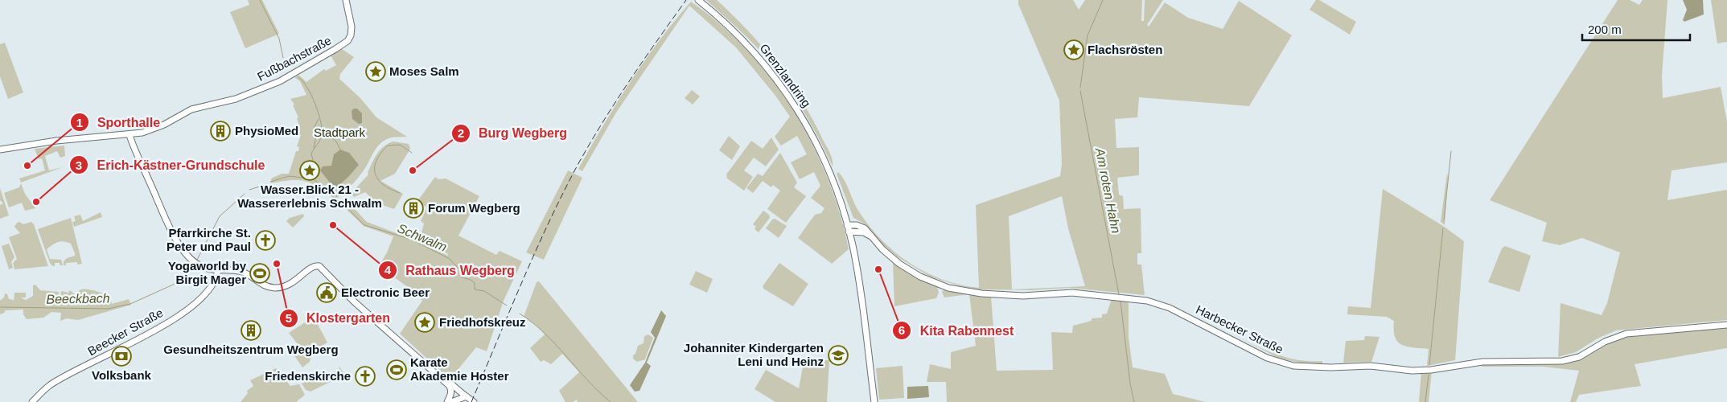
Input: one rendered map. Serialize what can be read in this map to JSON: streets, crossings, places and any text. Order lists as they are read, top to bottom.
{
  "streets": {
    "main road": [
      "Fußbachstraße",
      "Grenzlandring",
      "Harbecker Straße",
      "Beecker Straße"
    ]
  },
  "crossings": [
    ["Grenzlandring", "Harbecker Straße"]
  ],
  "water": ["Am roten Hahn", "Schwalm", "Beeckbach"],
  "parks": ["Stadtpark"],
  "places": {
    "place": [
      "Flachsrösten",
      "Moses Salm",
      "Wasser.Blick 21 - Wassererlebnis Schwalm",
      "Friedhofskreuz"
    ],
    "building": ["PhysioMed", "Forum Wegberg", "Gesundheitszentrum Wegberg"],
    "other": [
      "Sporthalle",
      "Burg Wegberg",
      "Erich-Kästner-Grundschule",
      "Rathaus Wegberg",
      "Klostergarten",
      "Kita Rabennest"
    ],
    "church": ["Pfarrkirche St. Peter und Paul", "Friedenskirche"],
    "sports": ["Yogaworld by Birgit Mager", "Karate Akademie Hoster"],
    "public building": ["Electronic Beer"],
    "school or university": ["Johanniter Kindergarten Leni und Heinz"],
    "bank": ["Volksbank"]
  },
  "scale_bar": "200 m"
}
